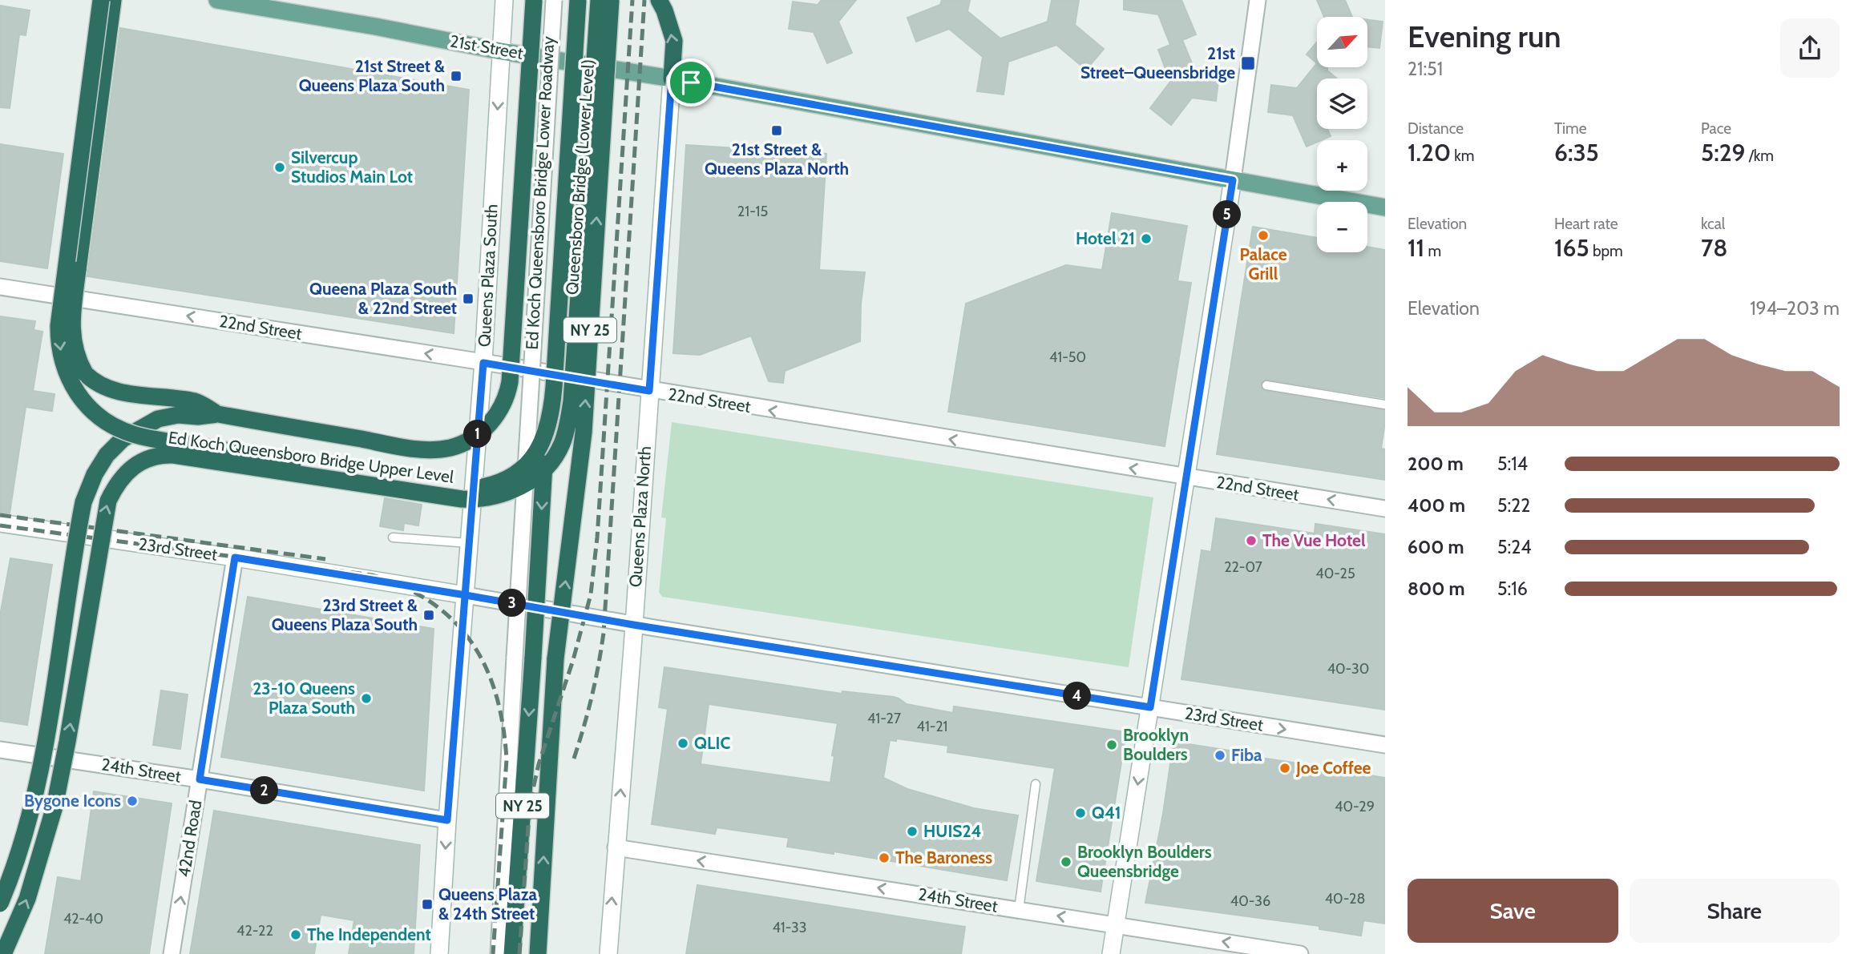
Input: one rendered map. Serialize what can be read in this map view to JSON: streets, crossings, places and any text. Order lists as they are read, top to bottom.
{
  "streets": {
    "highway": [
      "Queensboro Bridge (Lower Level)",
      "Ed Koch Queensboro Bridge Lower Roadway",
      "NY 25",
      "Ed Koch Queensboro Bridge Upper Level"
    ],
    "main road": [
      "21st Street",
      "Queens Plaza South",
      "Queens Plaza North",
      "23rd Street"
    ],
    "street": ["22nd Street", "24th Street", "42nd Road"]
  },
  "crossings": [
    ["21st Street", "Queens Plaza South"],
    ["21st Street", "Queens Plaza North"],
    ["Queens Plaza South", "22nd Street"],
    ["Queens Plaza South", "23rd Street"],
    ["Queens Plaza South", "24th Street"],
    ["22nd Street", "Queens Plaza North"],
    ["Queens Plaza North", "23rd Street"],
    ["Queens Plaza North", "24th Street"],
    ["23rd Street", "42nd Road"],
    ["24th Street", "42nd Road"]
  ],
  "one_way": [
    "Queensboro Bridge (Lower Level)",
    "Ed Koch Queensboro Bridge Lower Roadway",
    "Queens Plaza South",
    "22nd Street",
    "Queens Plaza North",
    "24th Street",
    "42nd Road"
  ],
  "places": {
    "transit": [
      "21st Street–Queensbridge",
      "21st Street & Queens Plaza South",
      "21st Street & Queens Plaza North",
      "Queena Plaza South & 22nd Street",
      "23rd Street & Queens Plaza South",
      "Queens Plaza & 24th Street"
    ],
    "other": [
      "Silvercup Studios Main Lot",
      "Palace Grill",
      "Hotel 21",
      "The Vue Hotel",
      "23-10 Queens Plaza South",
      "QLIC",
      "Brooklyn Boulders",
      "Fiba",
      "Joe Coffee",
      "Bygone Icons",
      "Q41",
      "HUIS24",
      "The Baroness",
      "Brooklyn Boulders Queensbridge",
      "The Independent"
    ]
  },
  "house_numbers": [
    "21-15",
    "41-50",
    "22-07",
    "40-25",
    "40-30",
    "41-27",
    "41-21",
    "40-29",
    "40-28",
    "40-36",
    "42-40",
    "41-33",
    "42-22"
  ],
  "north": "top right",
  "page": {
    "heading": ["Evening run", "21:51"],
    "map_buttons": ["+", "−"],
    "stats": [
      ["Distance", "1.20 km"],
      ["Time", "6:35"],
      ["Pace", "5:29 /km"],
      ["Elevation", "11 m"],
      ["Heart rate", "165 bpm"],
      ["kcal", "78"]
    ],
    "pins": [
      "5",
      "1",
      "3",
      "4",
      "2"
    ],
    "chart": ["Elevation", "194–203 m"],
    "list": [
      {
        "name": "200 m",
        "note": "5:14"
      },
      {
        "name": "400 m",
        "note": "5:22"
      },
      {
        "name": "600 m",
        "note": "5:24"
      },
      {
        "name": "800 m",
        "note": "5:16"
      }
    ],
    "buttons": ["Save", "Share"]
  }
}
